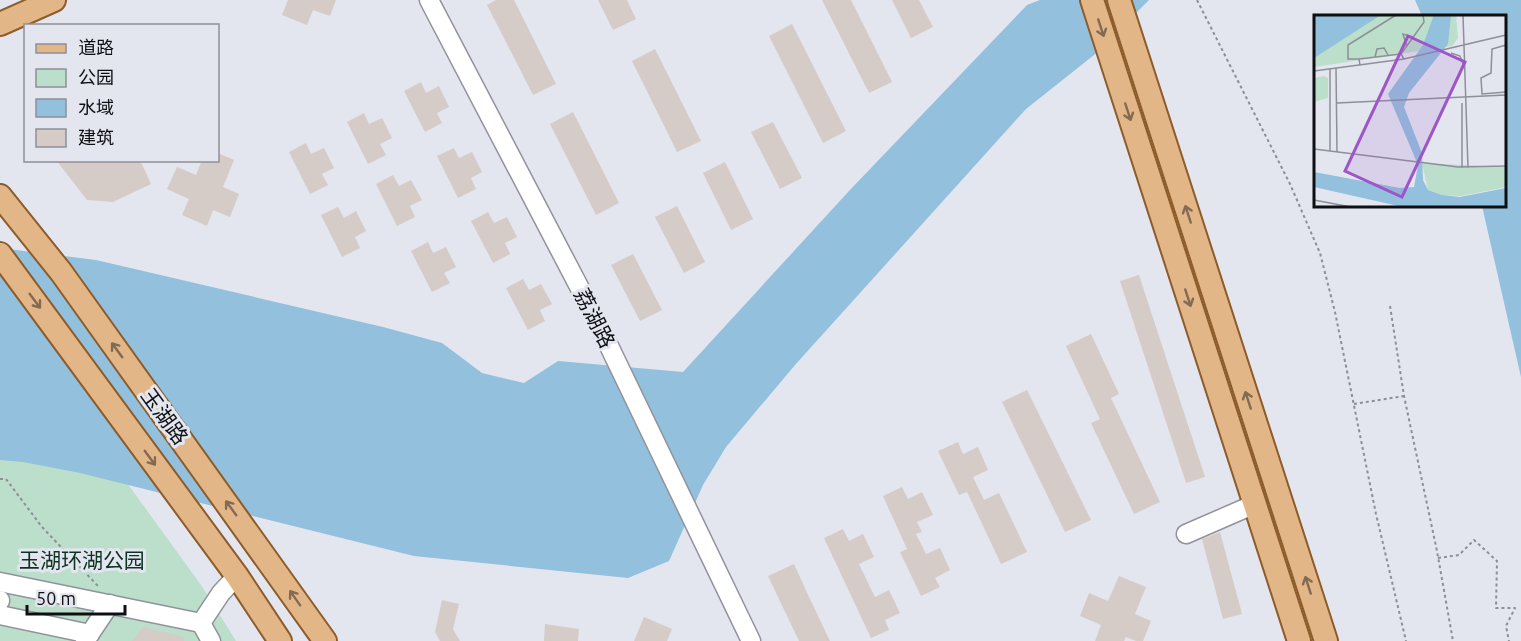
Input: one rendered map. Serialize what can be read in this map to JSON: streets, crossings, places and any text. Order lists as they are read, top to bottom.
{
  "streets": {
    "main road": ["玉湖路"],
    "street": ["荔湖路"]
  },
  "parks": ["玉湖环湖公园"],
  "legend": [
    "道路",
    "公园",
    "水域",
    "建筑"
  ],
  "scale_bar": "50 m"
}
